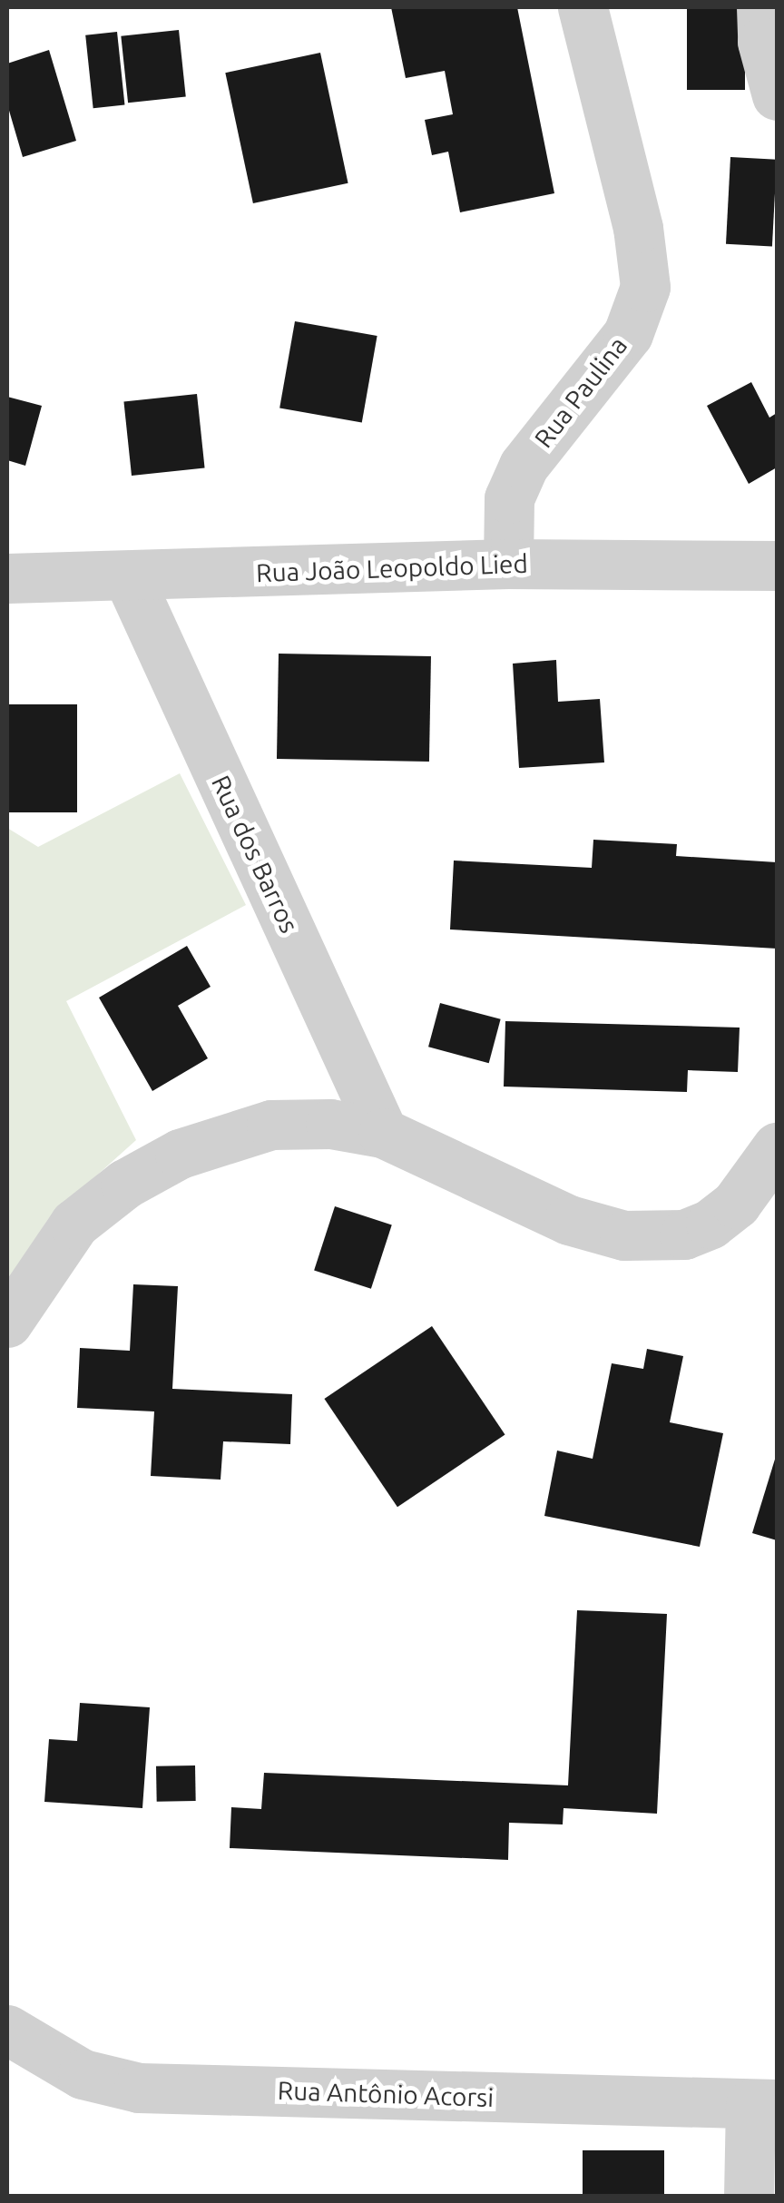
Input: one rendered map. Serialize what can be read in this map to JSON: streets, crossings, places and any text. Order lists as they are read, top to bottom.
{
  "streets": {
    "street": [
      "Rua Paulina",
      "Rua João Leopoldo Lied",
      "Rua dos Barros",
      "Rua Antônio Acorsi"
    ]
  },
  "crossings": [
    ["Rua Paulina", "Rua João Leopoldo Lied"],
    ["Rua João Leopoldo Lied", "Rua dos Barros"]
  ]
}
